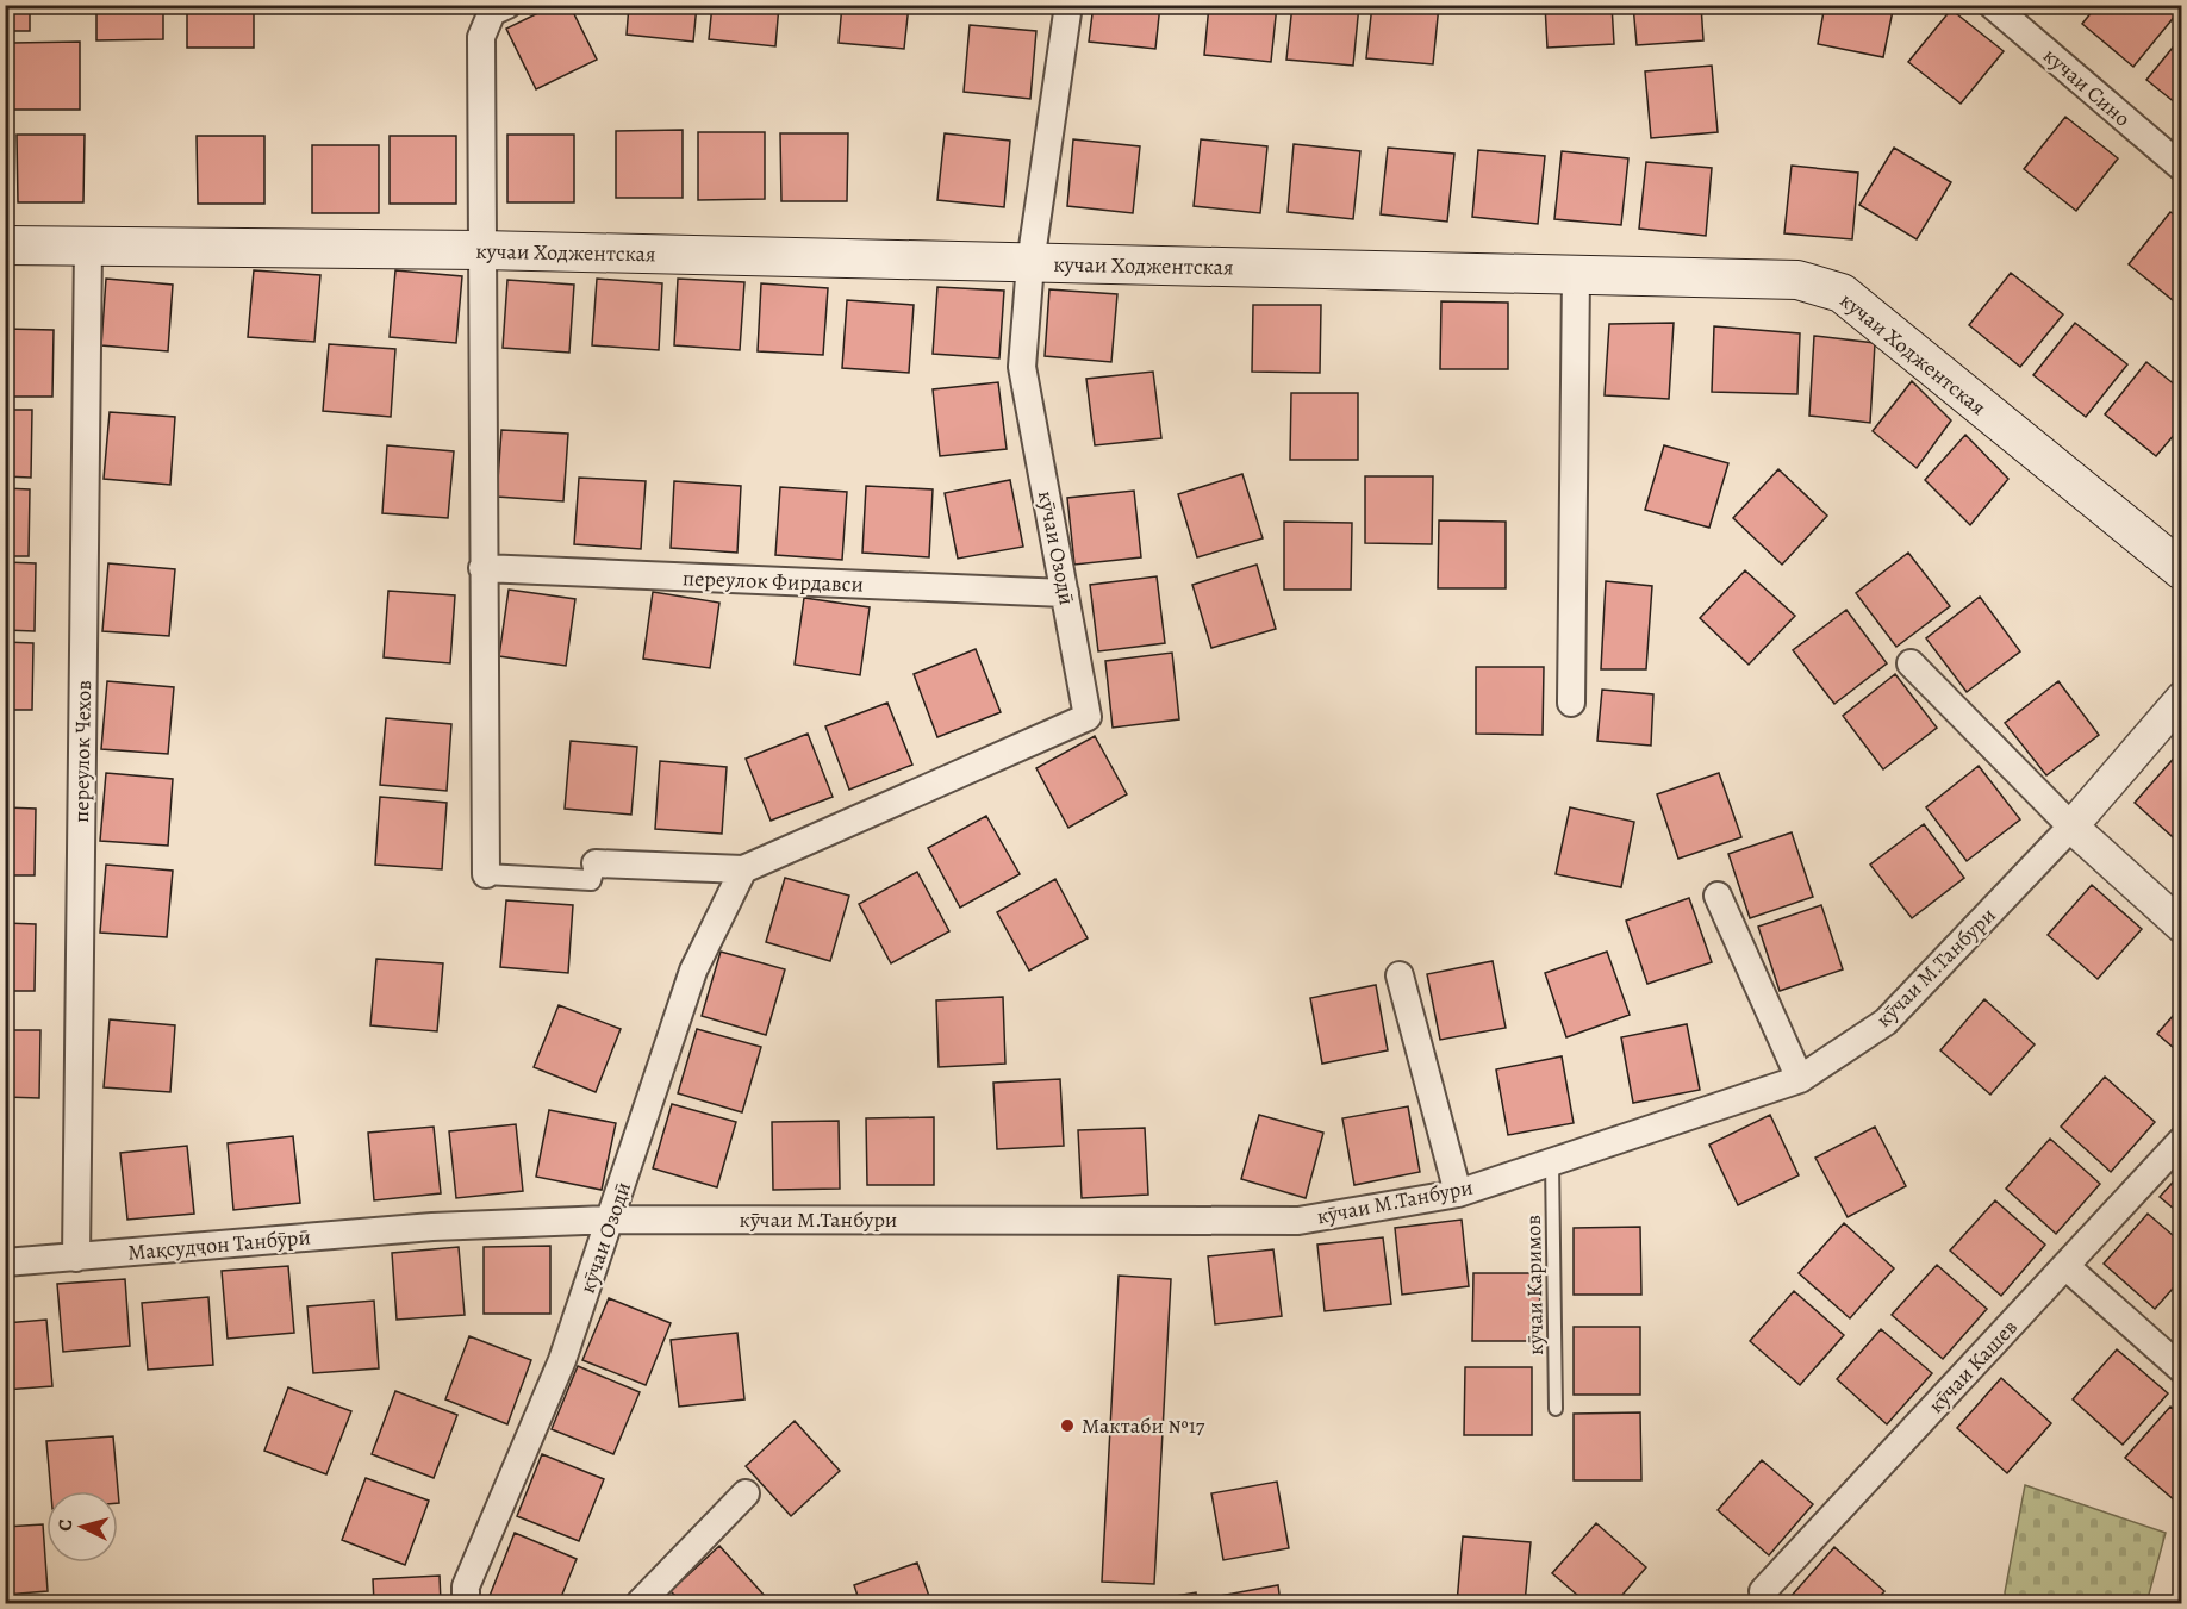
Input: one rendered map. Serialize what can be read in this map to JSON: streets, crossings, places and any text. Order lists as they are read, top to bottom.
{
  "streets": {
    "main road": ["кучаи Ходжентская"],
    "street": [
      "кучаи Сино",
      "кӯчаи Озодӣ",
      "переулок Фирдавси",
      "переулок Чехов",
      "кӯчаи М.Танбури",
      "Мақсудҷон Танбӯрӣ",
      "кӯчаи Кашев"
    ],
    "lane": ["кӯчаи Каримов"]
  },
  "crossings": [
    ["кучаи Ходжентская", "кӯчаи Озодӣ"],
    ["кучаи Ходжентская", "переулок Чехов"],
    ["кӯчаи Озодӣ", "переулок Фирдавси"],
    ["кӯчаи Озодӣ", "кӯчаи М.Танбури"],
    ["переулок Чехов", "Мақсудҷон Танбӯрӣ"],
    ["кӯчаи М.Танбури", "Мақсудҷон Танбӯрӣ"],
    ["кӯчаи М.Танбури", "кӯчаи Каримов"]
  ],
  "places": ["Мактаби №17"],
  "north": "left"
}
